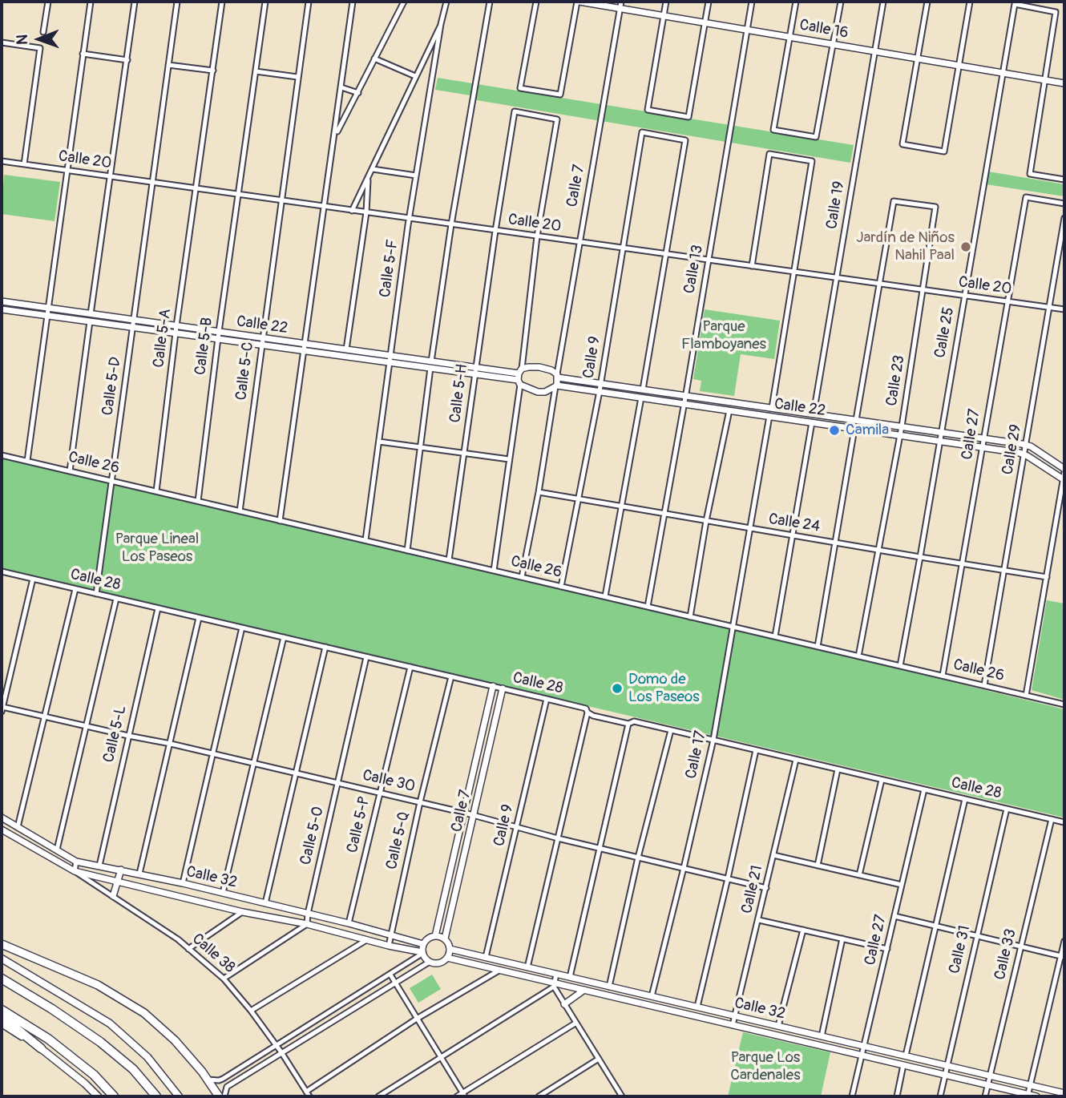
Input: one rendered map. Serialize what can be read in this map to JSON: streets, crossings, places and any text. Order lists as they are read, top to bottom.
{
  "streets": {
    "street": [
      "Calle 16",
      "Calle 20",
      "Calle 7",
      "Calle 19",
      "Calle 5-F",
      "Calle 13",
      "Calle 22",
      "Calle 25",
      "Calle 5-A",
      "Calle 5-B",
      "Calle 9",
      "Calle 5-C",
      "Calle 23",
      "Calle 5-D",
      "Calle 5-H",
      "Calle 27",
      "Calle 29",
      "Calle 26",
      "Calle 24",
      "Calle 28",
      "Calle 5-L",
      "Calle 17",
      "Calle 30",
      "Calle 5-P",
      "Calle 5-O",
      "Calle 5-Q",
      "Calle 32",
      "Calle 21",
      "Calle 31",
      "Calle 38",
      "Calle 33"
    ]
  },
  "crossings": [
    ["Calle 16", "Calle 7"],
    ["Calle 16", "Calle 19"],
    ["Calle 16", "Calle 13"],
    ["Calle 16", "Calle 25"],
    ["Calle 20", "Calle 7"],
    ["Calle 20", "Calle 19"],
    ["Calle 20", "Calle 5-F"],
    ["Calle 20", "Calle 13"],
    ["Calle 20", "Calle 25"],
    ["Calle 20", "Calle 5-A"],
    ["Calle 20", "Calle 5-B"],
    ["Calle 20", "Calle 9"],
    ["Calle 20", "Calle 5-C"],
    ["Calle 20", "Calle 23"],
    ["Calle 20", "Calle 5-D"],
    ["Calle 20", "Calle 5-H"],
    ["Calle 20", "Calle 27"],
    ["Calle 20", "Calle 29"],
    ["Calle 7", "Calle 22"],
    ["Calle 7", "Calle 28"],
    ["Calle 7", "Calle 30"],
    ["Calle 7", "Calle 32"],
    ["Calle 19", "Calle 22"],
    ["Calle 5-F", "Calle 22"],
    ["Calle 5-F", "Calle 26"],
    ["Calle 13", "Calle 22"],
    ["Calle 13", "Calle 26"],
    ["Calle 13", "Calle 24"],
    ["Calle 22", "Calle 25"],
    ["Calle 22", "Calle 5-A"],
    ["Calle 22", "Calle 5-B"],
    ["Calle 22", "Calle 9"],
    ["Calle 22", "Calle 5-C"],
    ["Calle 22", "Calle 23"],
    ["Calle 22", "Calle 5-D"],
    ["Calle 22", "Calle 5-H"],
    ["Calle 22", "Calle 27"],
    ["Calle 22", "Calle 29"],
    ["Calle 22", "Calle 17"],
    ["Calle 25", "Calle 26"],
    ["Calle 25", "Calle 24"],
    ["Calle 5-A", "Calle 26"],
    ["Calle 5-B", "Calle 26"],
    ["Calle 9", "Calle 26"],
    ["Calle 9", "Calle 24"],
    ["Calle 9", "Calle 28"],
    ["Calle 9", "Calle 30"],
    ["Calle 9", "Calle 32"],
    ["Calle 5-C", "Calle 26"],
    ["Calle 23", "Calle 26"],
    ["Calle 23", "Calle 24"],
    ["Calle 5-D", "Calle 26"],
    ["Calle 5-D", "Calle 28"],
    ["Calle 5-H", "Calle 26"],
    ["Calle 27", "Calle 26"],
    ["Calle 27", "Calle 24"],
    ["Calle 27", "Calle 28"],
    ["Calle 27", "Calle 32"],
    ["Calle 29", "Calle 26"],
    ["Calle 29", "Calle 24"],
    ["Calle 26", "Calle 17"],
    ["Calle 24", "Calle 17"],
    ["Calle 28", "Calle 5-L"],
    ["Calle 28", "Calle 17"],
    ["Calle 28", "Calle 5-P"],
    ["Calle 28", "Calle 5-O"],
    ["Calle 28", "Calle 5-Q"],
    ["Calle 28", "Calle 21"],
    ["Calle 28", "Calle 31"],
    ["Calle 28", "Calle 33"],
    ["Calle 5-L", "Calle 30"],
    ["Calle 5-L", "Calle 32"],
    ["Calle 17", "Calle 30"],
    ["Calle 17", "Calle 32"],
    ["Calle 30", "Calle 5-P"],
    ["Calle 30", "Calle 5-O"],
    ["Calle 30", "Calle 5-Q"],
    ["Calle 30", "Calle 21"],
    ["Calle 5-P", "Calle 32"],
    ["Calle 5-O", "Calle 32"],
    ["Calle 5-Q", "Calle 32"],
    ["Calle 32", "Calle 21"],
    ["Calle 32", "Calle 31"],
    ["Calle 32", "Calle 38"],
    ["Calle 32", "Calle 33"]
  ],
  "parks": ["Parque Flamboyanes", "Parque Lineal Los Paseos", "Parque Los Cardenales"],
  "places": ["Jardín de Niños Nahil Paal", "Camila", "Domo de Los Paseos"],
  "north": "left"
}
